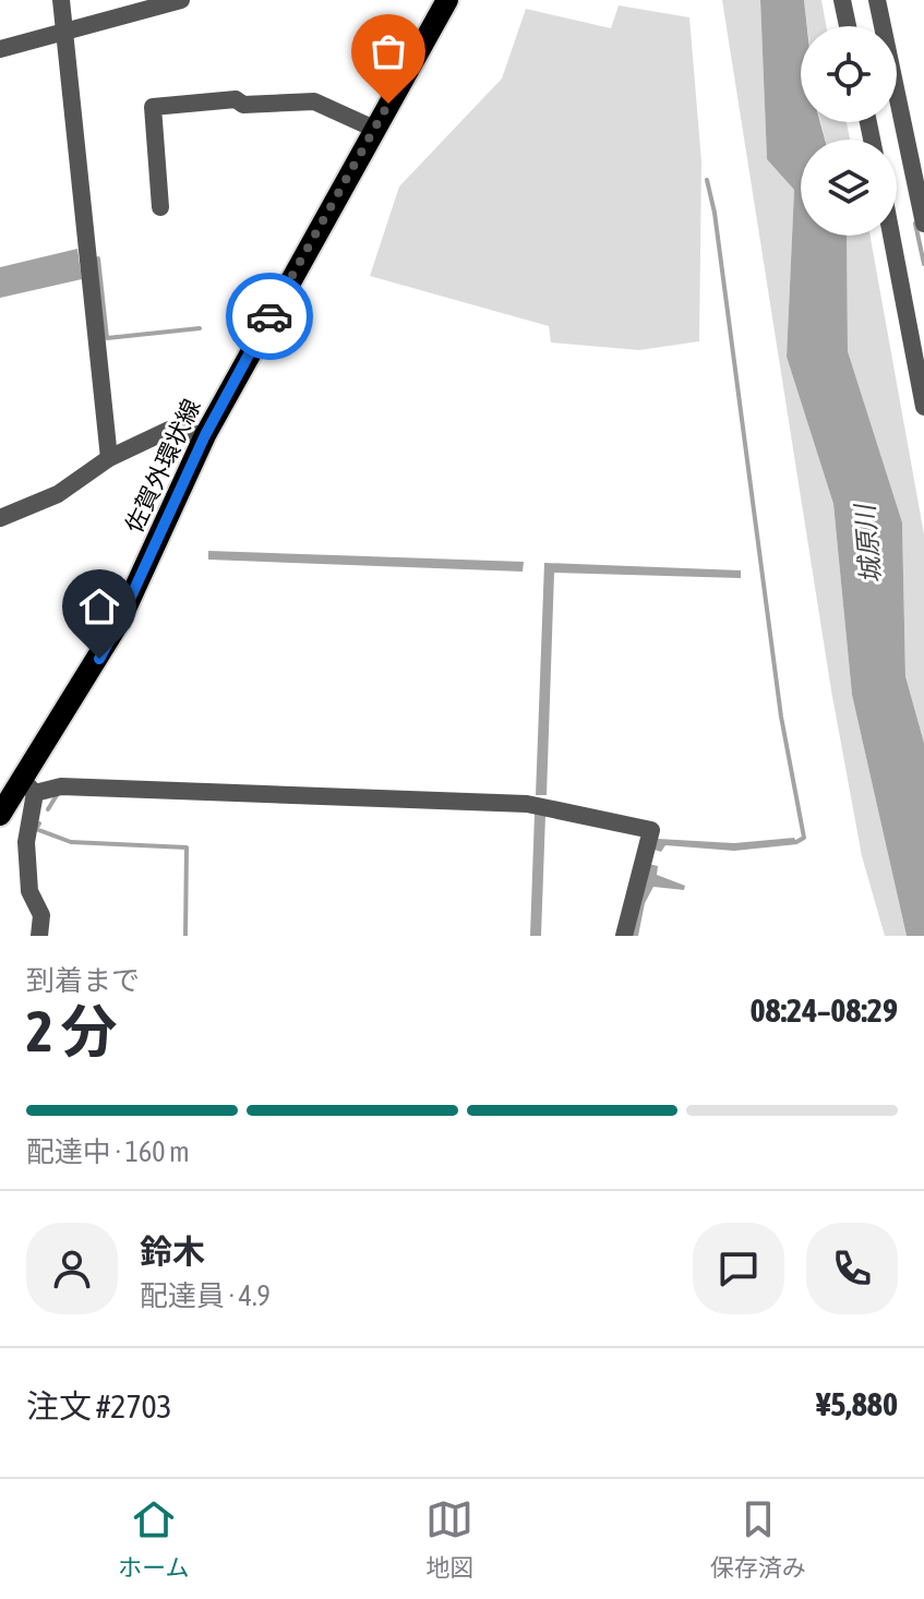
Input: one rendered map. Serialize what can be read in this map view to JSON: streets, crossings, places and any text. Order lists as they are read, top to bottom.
{
  "streets": {
    "main road": ["佐賀外環状線"]
  },
  "water": ["城原川"],
  "page": {
    "heading": ["2 分", "到着まで", "08:24–08:29"],
    "panel": [
      "鈴木",
      "配達員 · 4.9",
      "注文 #2703",
      "¥5,880"
    ],
    "bar": "配達中 · 160 m",
    "tabs": ["ホーム", "地図", "保存済み"]
  }
}
